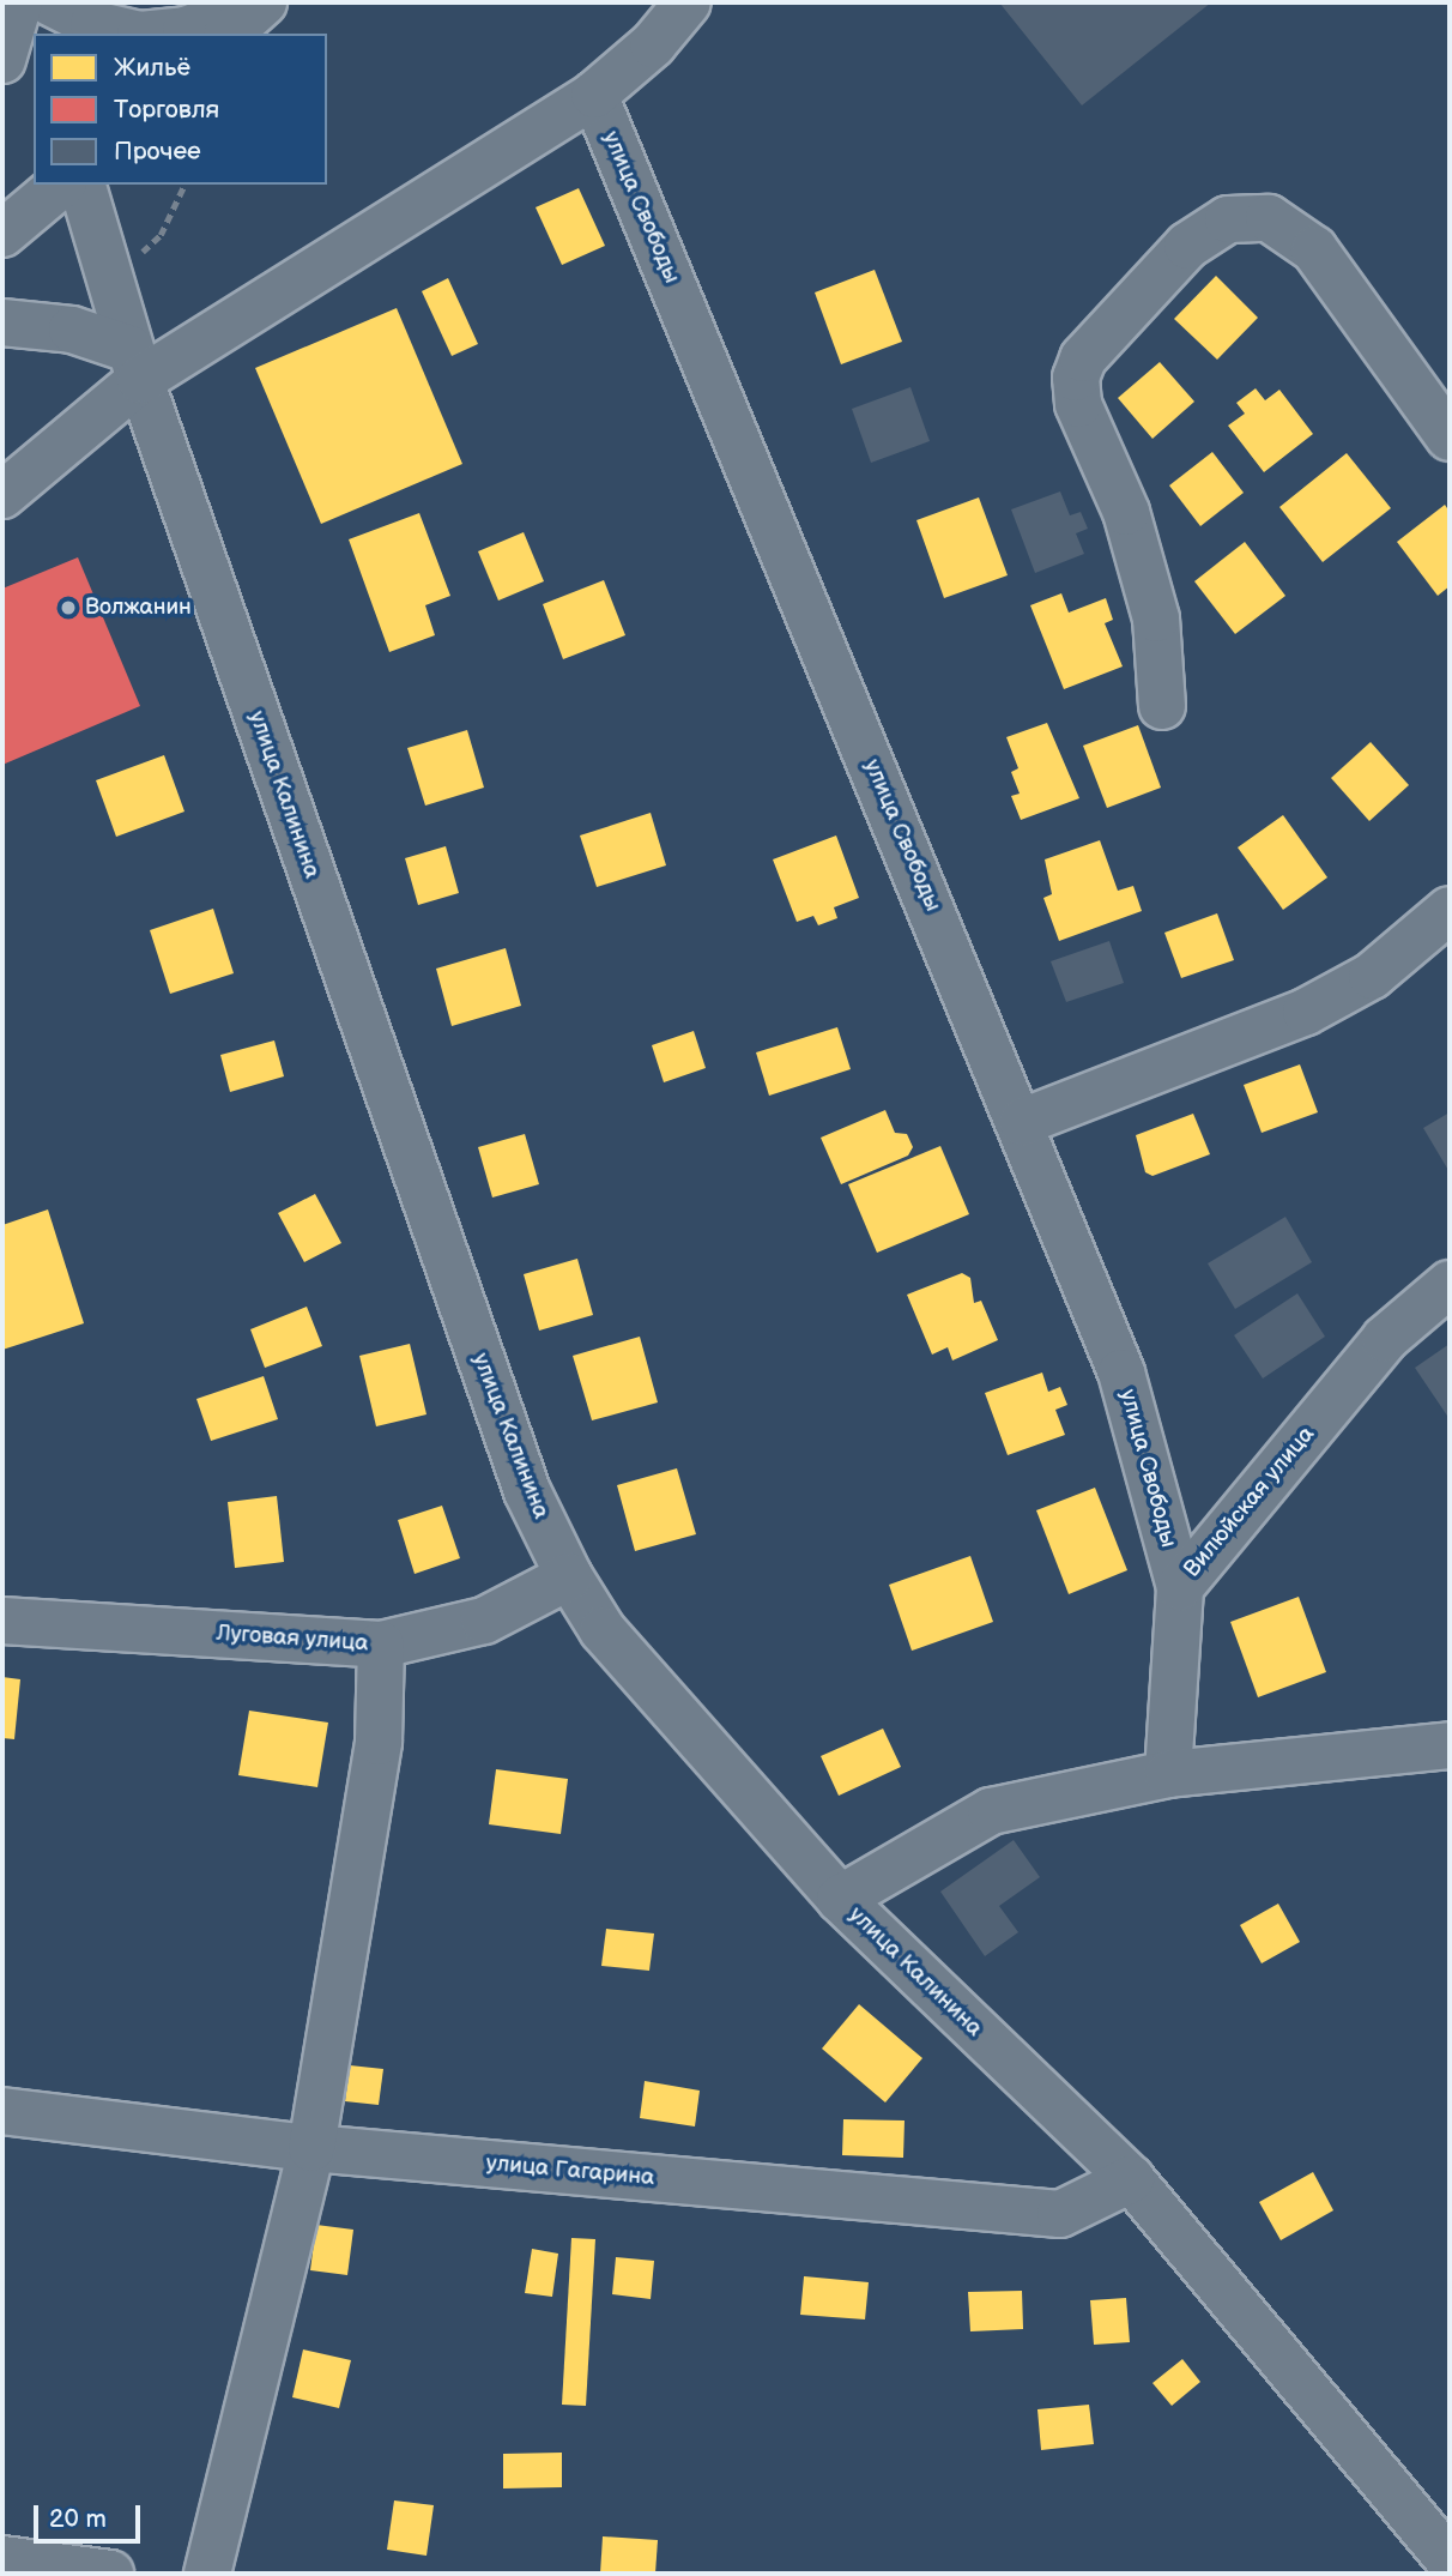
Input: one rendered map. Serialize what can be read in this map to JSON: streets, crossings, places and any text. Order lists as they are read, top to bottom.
{
  "streets": {
    "main road": [
      "улица Свободы",
      "улица Калинина",
      "Вилюйская улица",
      "Луговая улица",
      "улица Гагарина"
    ]
  },
  "crossings": [
    ["улица Свободы", "Вилюйская улица"],
    ["улица Калинина", "Луговая улица"],
    ["улица Калинина", "улица Гагарина"]
  ],
  "places": ["Волжанин"],
  "legend": ["Жильё", "Торговля", "Прочее"],
  "scale_bar": "20 m"
}
